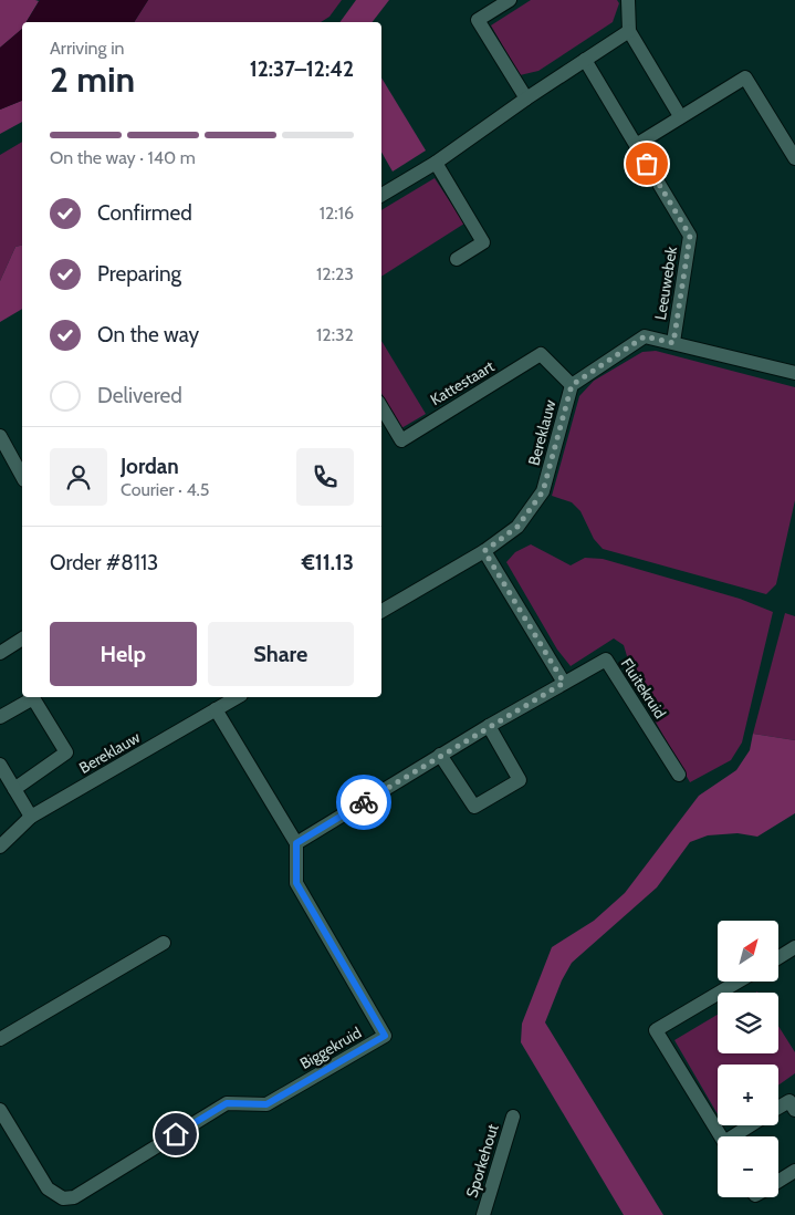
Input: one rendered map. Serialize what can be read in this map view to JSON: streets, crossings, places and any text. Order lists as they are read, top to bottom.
{
  "streets": {
    "street": [
      "Leeuwebek",
      "Kattestaart",
      "Bereklauw",
      "Fluitekruid",
      "Biggekruid",
      "Sporkehout"
    ]
  },
  "crossings": [
    ["Leeuwebek", "Bereklauw"],
    ["Kattestaart", "Bereklauw"],
    ["Fluitekruid", "Biggekruid"]
  ],
  "north": "top right",
  "page": {
    "heading": ["2 min", "Arriving in", "12:37–12:42"],
    "panel": [
      "Jordan",
      "Courier · 4.5",
      "Order #8113",
      "€11.13"
    ],
    "bar": "On the way · 140 m",
    "list": [
      ["Confirmed", "12:16"],
      ["Preparing", "12:23"],
      ["On the way", "12:32"],
      "Delivered"
    ],
    "buttons": ["Help", "Share"],
    "map_buttons": ["+", "−"]
  }
}
